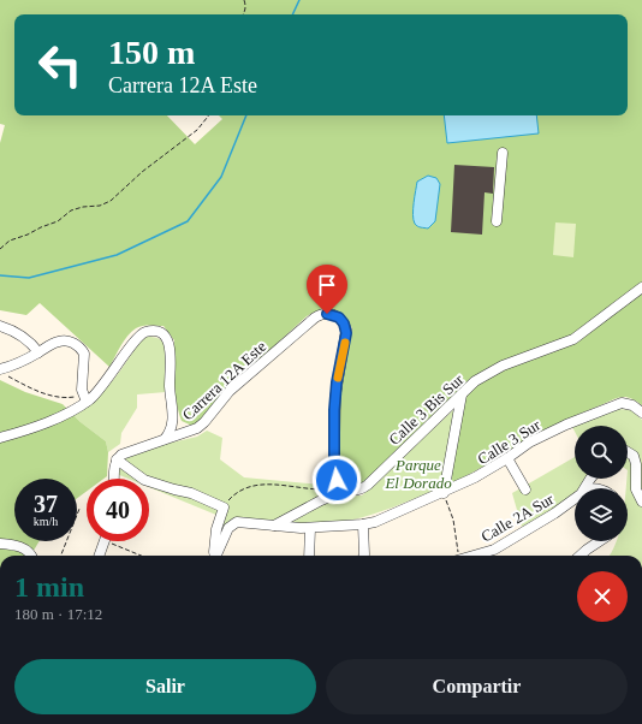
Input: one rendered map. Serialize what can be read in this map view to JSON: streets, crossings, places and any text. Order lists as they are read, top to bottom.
{
  "streets": {
    "street": [
      "Carrera 12A Este",
      "Calle 3 Bis Sur",
      "Calle 3 Sur",
      "Calle 2A Sur"
    ]
  },
  "crossings": [
    ["Carrera 12A Este", "Calle 3 Bis Sur"],
    ["Calle 3 Bis Sur", "Calle 3 Sur"]
  ],
  "parks": ["Parque El Dorado"],
  "page": {
    "turn": ["150 m", "Carrera 12A Este"],
    "speed": "37 km/h",
    "limit": "40",
    "heading": ["1 min", "180 m · 17:12"],
    "buttons": ["Salir", "Compartir"]
  }
}
